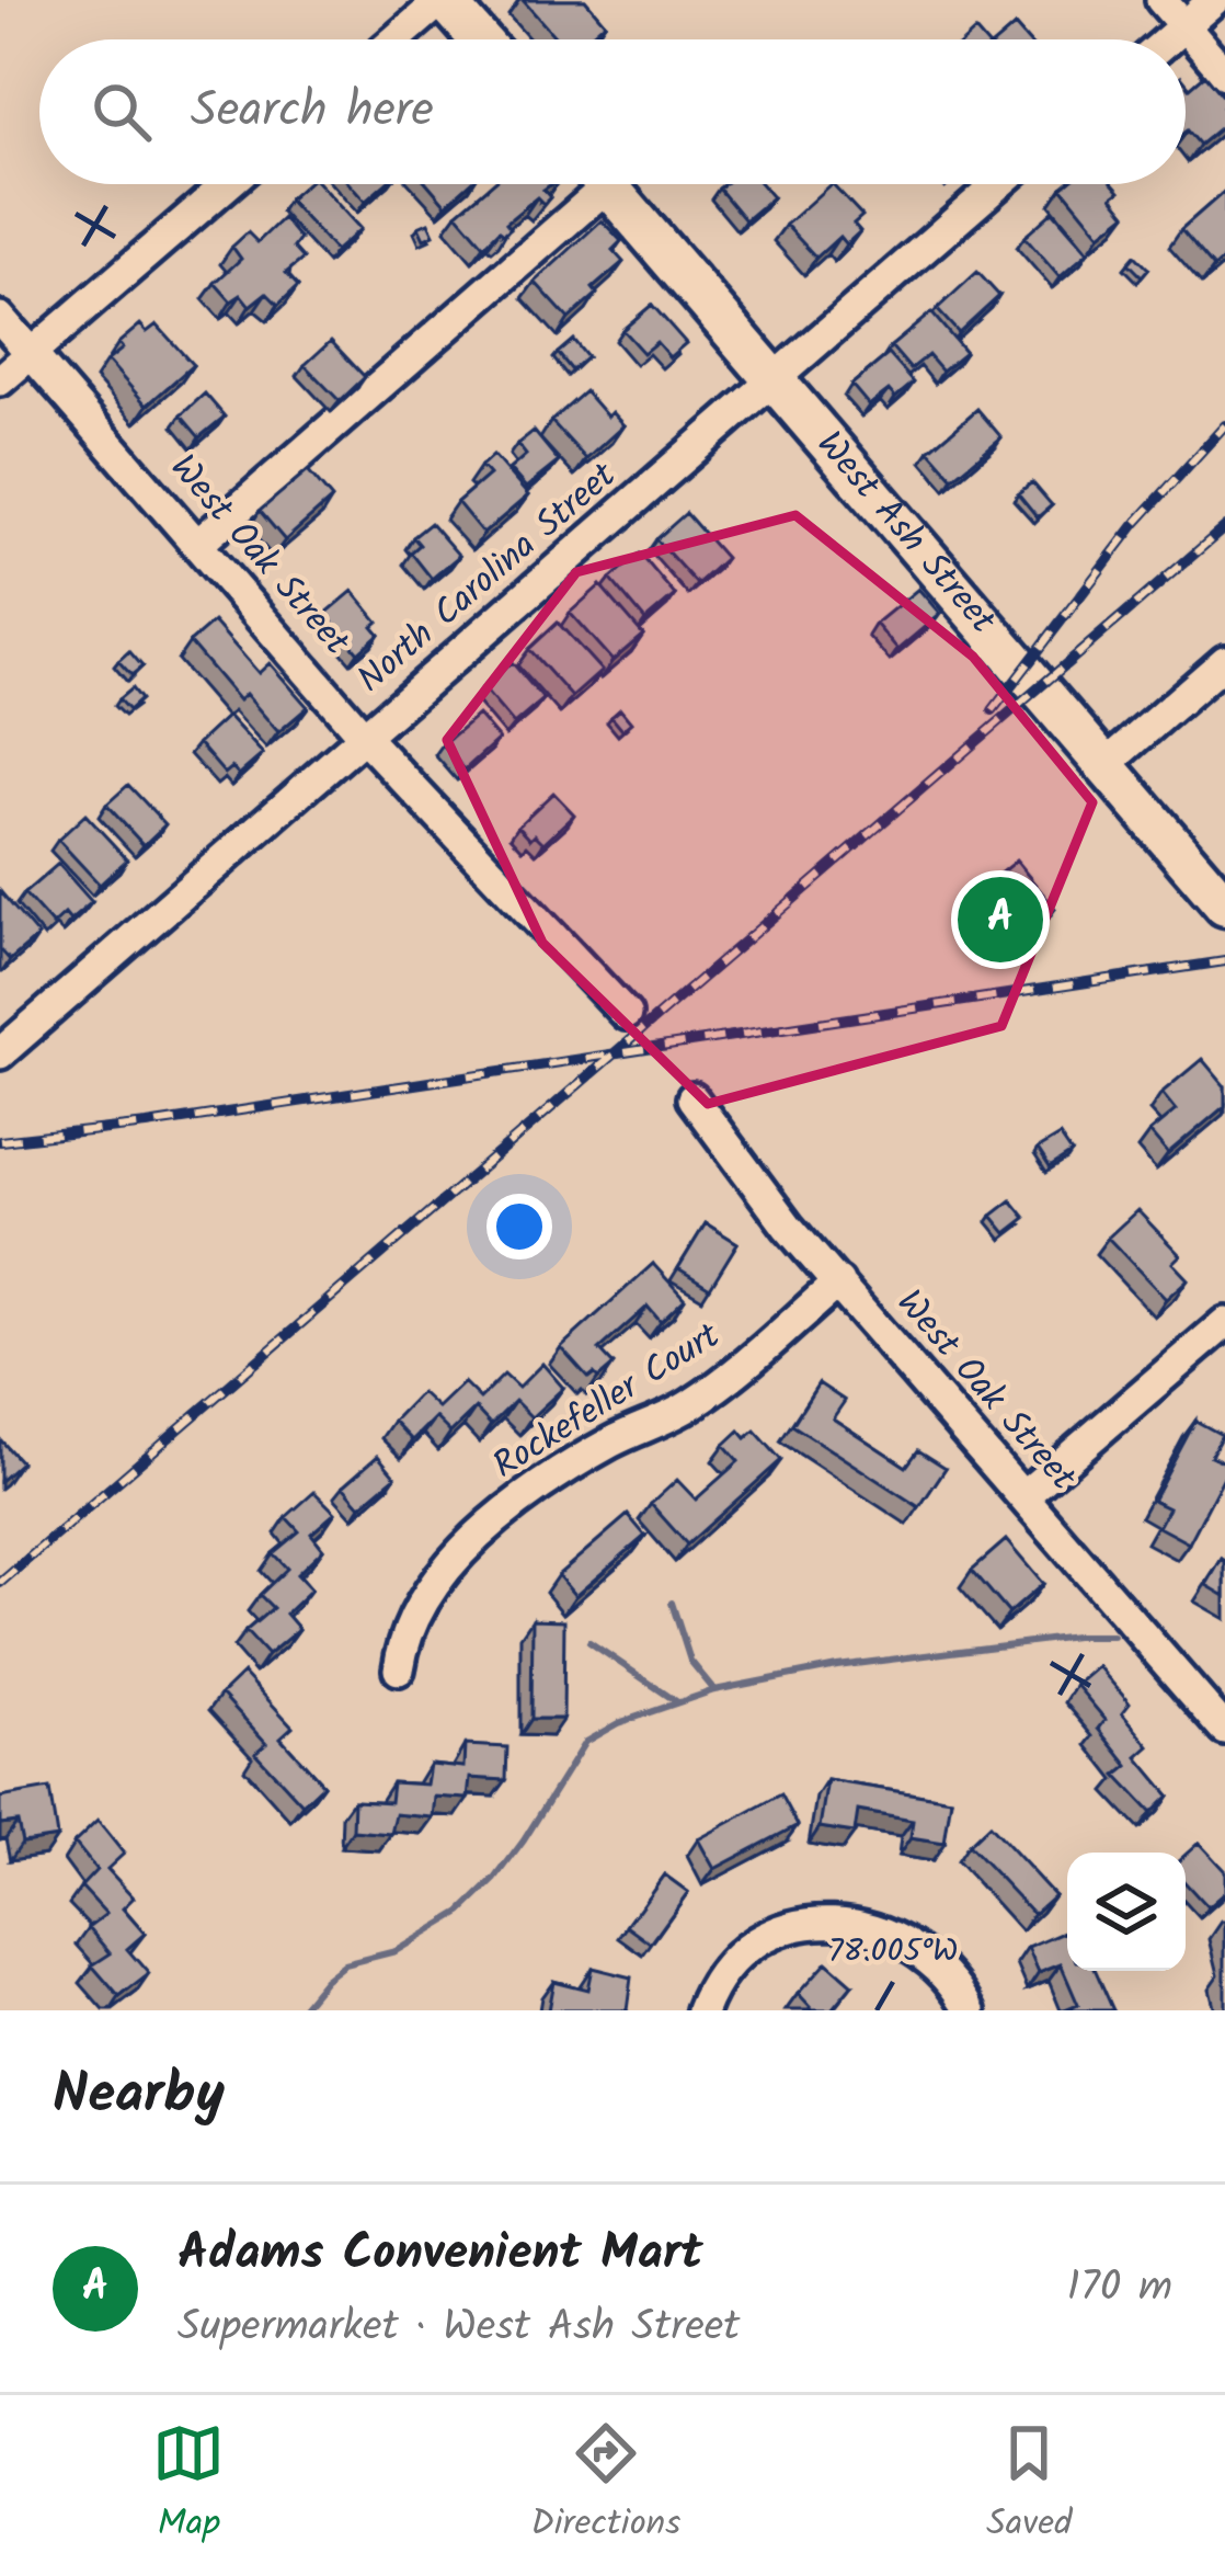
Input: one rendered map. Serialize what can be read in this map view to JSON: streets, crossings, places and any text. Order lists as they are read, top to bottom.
{
  "streets": {
    "main road": ["West Ash Street"],
    "street": ["West Oak Street", "North Carolina Street", "Rockefeller Court"]
  },
  "crossings": [
    ["West Ash Street", "North Carolina Street"],
    ["West Oak Street", "North Carolina Street"],
    ["West Oak Street", "Rockefeller Court"]
  ],
  "page": {
    "search": "Search here",
    "pins": "A",
    "heading": "Nearby",
    "list": [
      {
        "mark": "A",
        "name": "Adams Convenient Mart",
        "note": "Supermarket · West Ash Street",
        "value": "170 m"
      }
    ],
    "nav": ["Map", "Directions", "Saved"]
  },
  "coordinates": ["78.005°W"]
}
